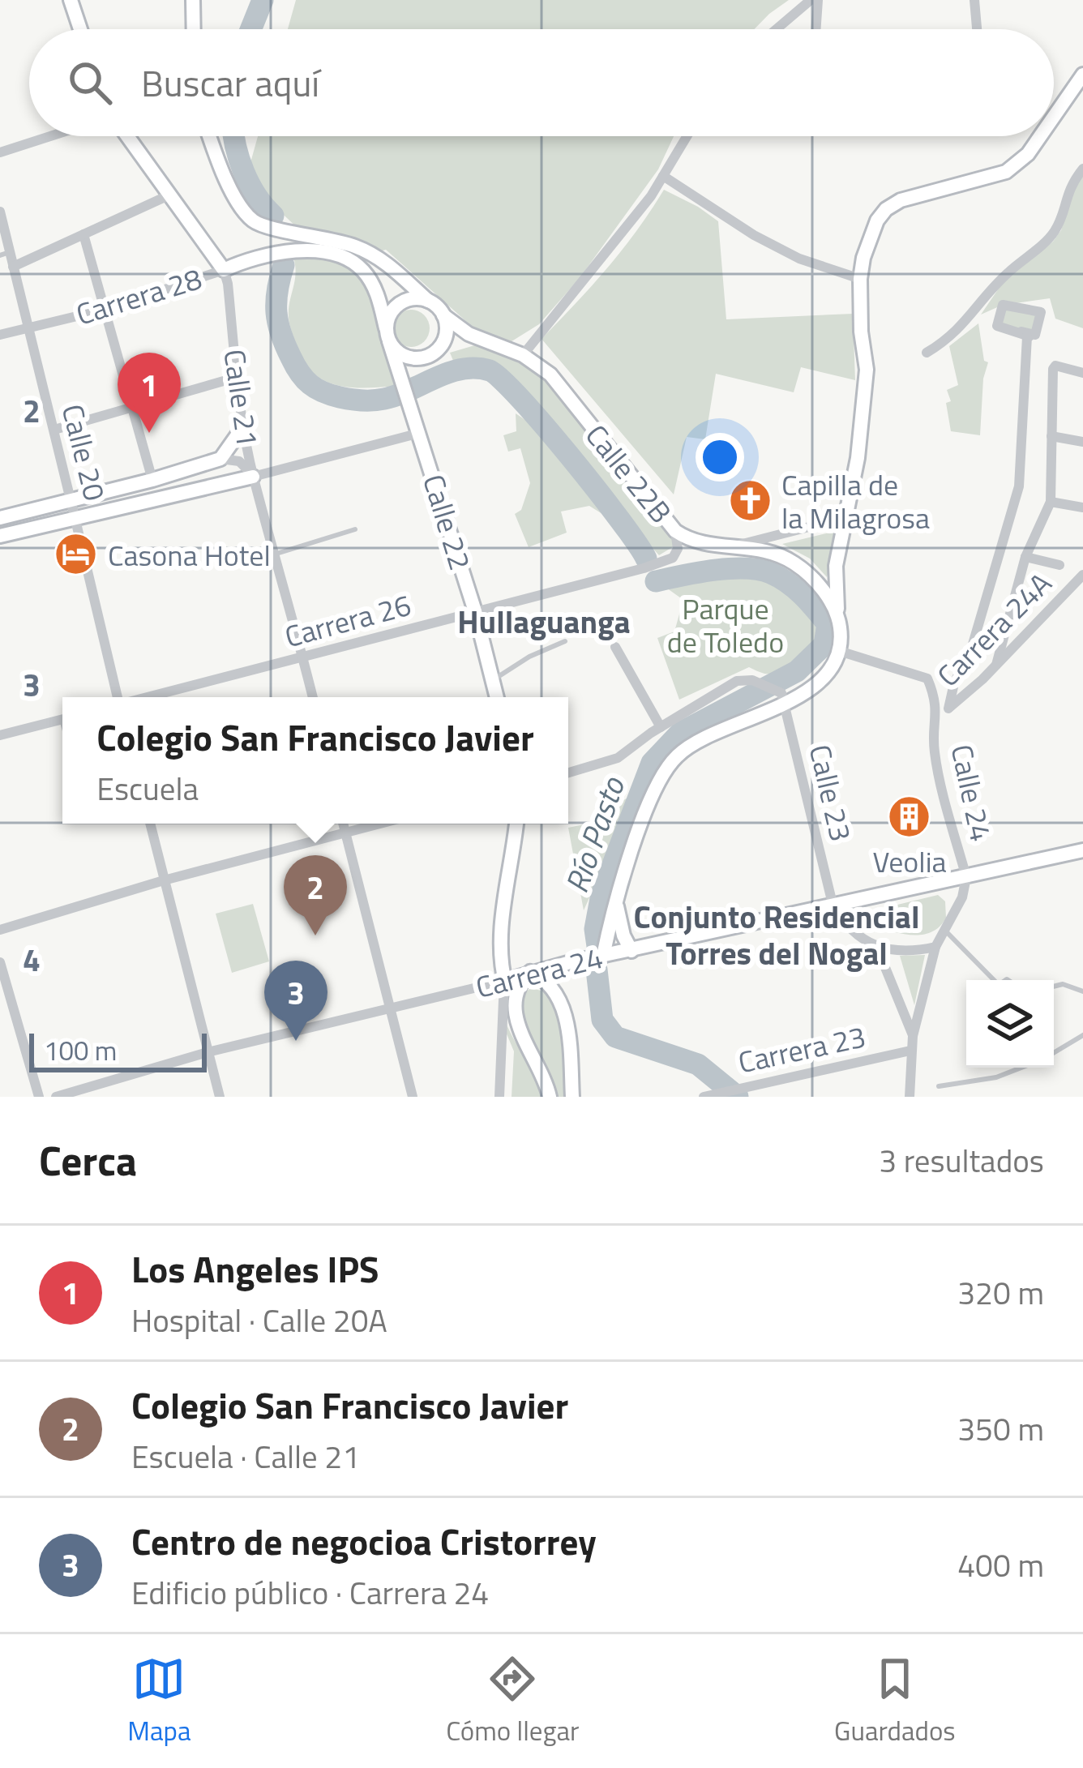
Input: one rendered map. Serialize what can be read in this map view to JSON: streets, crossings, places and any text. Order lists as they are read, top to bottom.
{
  "streets": {
    "main road": [
      "Carrera 28",
      "Calle 21",
      "Calle 22B",
      "Calle 22",
      "Carrera 24"
    ],
    "street": [
      "Calle 20",
      "Carrera 26",
      "Carrera 24A",
      "Calle 23",
      "Calle 24",
      "Carrera 23"
    ]
  },
  "crossings": [
    ["Carrera 28", "Calle 21"],
    ["Carrera 28", "Calle 20"],
    ["Carrera 28", "Calle 22"],
    ["Calle 21", "Carrera 26"],
    ["Calle 22B", "Calle 22"],
    ["Calle 22B", "Carrera 26"],
    ["Calle 22", "Carrera 26"],
    ["Carrera 24A", "Calle 24"],
    ["Calle 23", "Carrera 24"],
    ["Calle 24", "Carrera 24"]
  ],
  "districts": ["Hullaguanga", "Conjunto Residencial Torres del Nogal"],
  "water": ["Río Pasto"],
  "parks": ["Parque de Toledo"],
  "places": {
    "church": ["Capilla de la Milagrosa"],
    "hotel": ["Casona Hotel"],
    "building": ["Veolia"]
  },
  "scale_bar": "100 m",
  "page": {
    "search": "Buscar aquí",
    "pins": ["1", "2", "3"],
    "popup": ["Colegio San Francisco Javier", "Escuela"],
    "scale": "100 m",
    "heading": ["Cerca", "3 resultados"],
    "list": [
      {
        "mark": "1",
        "name": "Los Angeles IPS",
        "note": "Hospital · Calle 20A",
        "value": "320 m"
      },
      {
        "mark": "2",
        "name": "Colegio San Francisco Javier",
        "note": "Escuela · Calle 21",
        "value": "350 m"
      },
      {
        "mark": "3",
        "name": "Centro de negocioa Cristorrey",
        "note": "Edificio público · Carrera 24",
        "value": "400 m"
      }
    ],
    "nav": ["Mapa", "Cómo llegar", "Guardados"]
  },
  "grid": {
    "rows": ["2", "3", "4"]
  }
}
